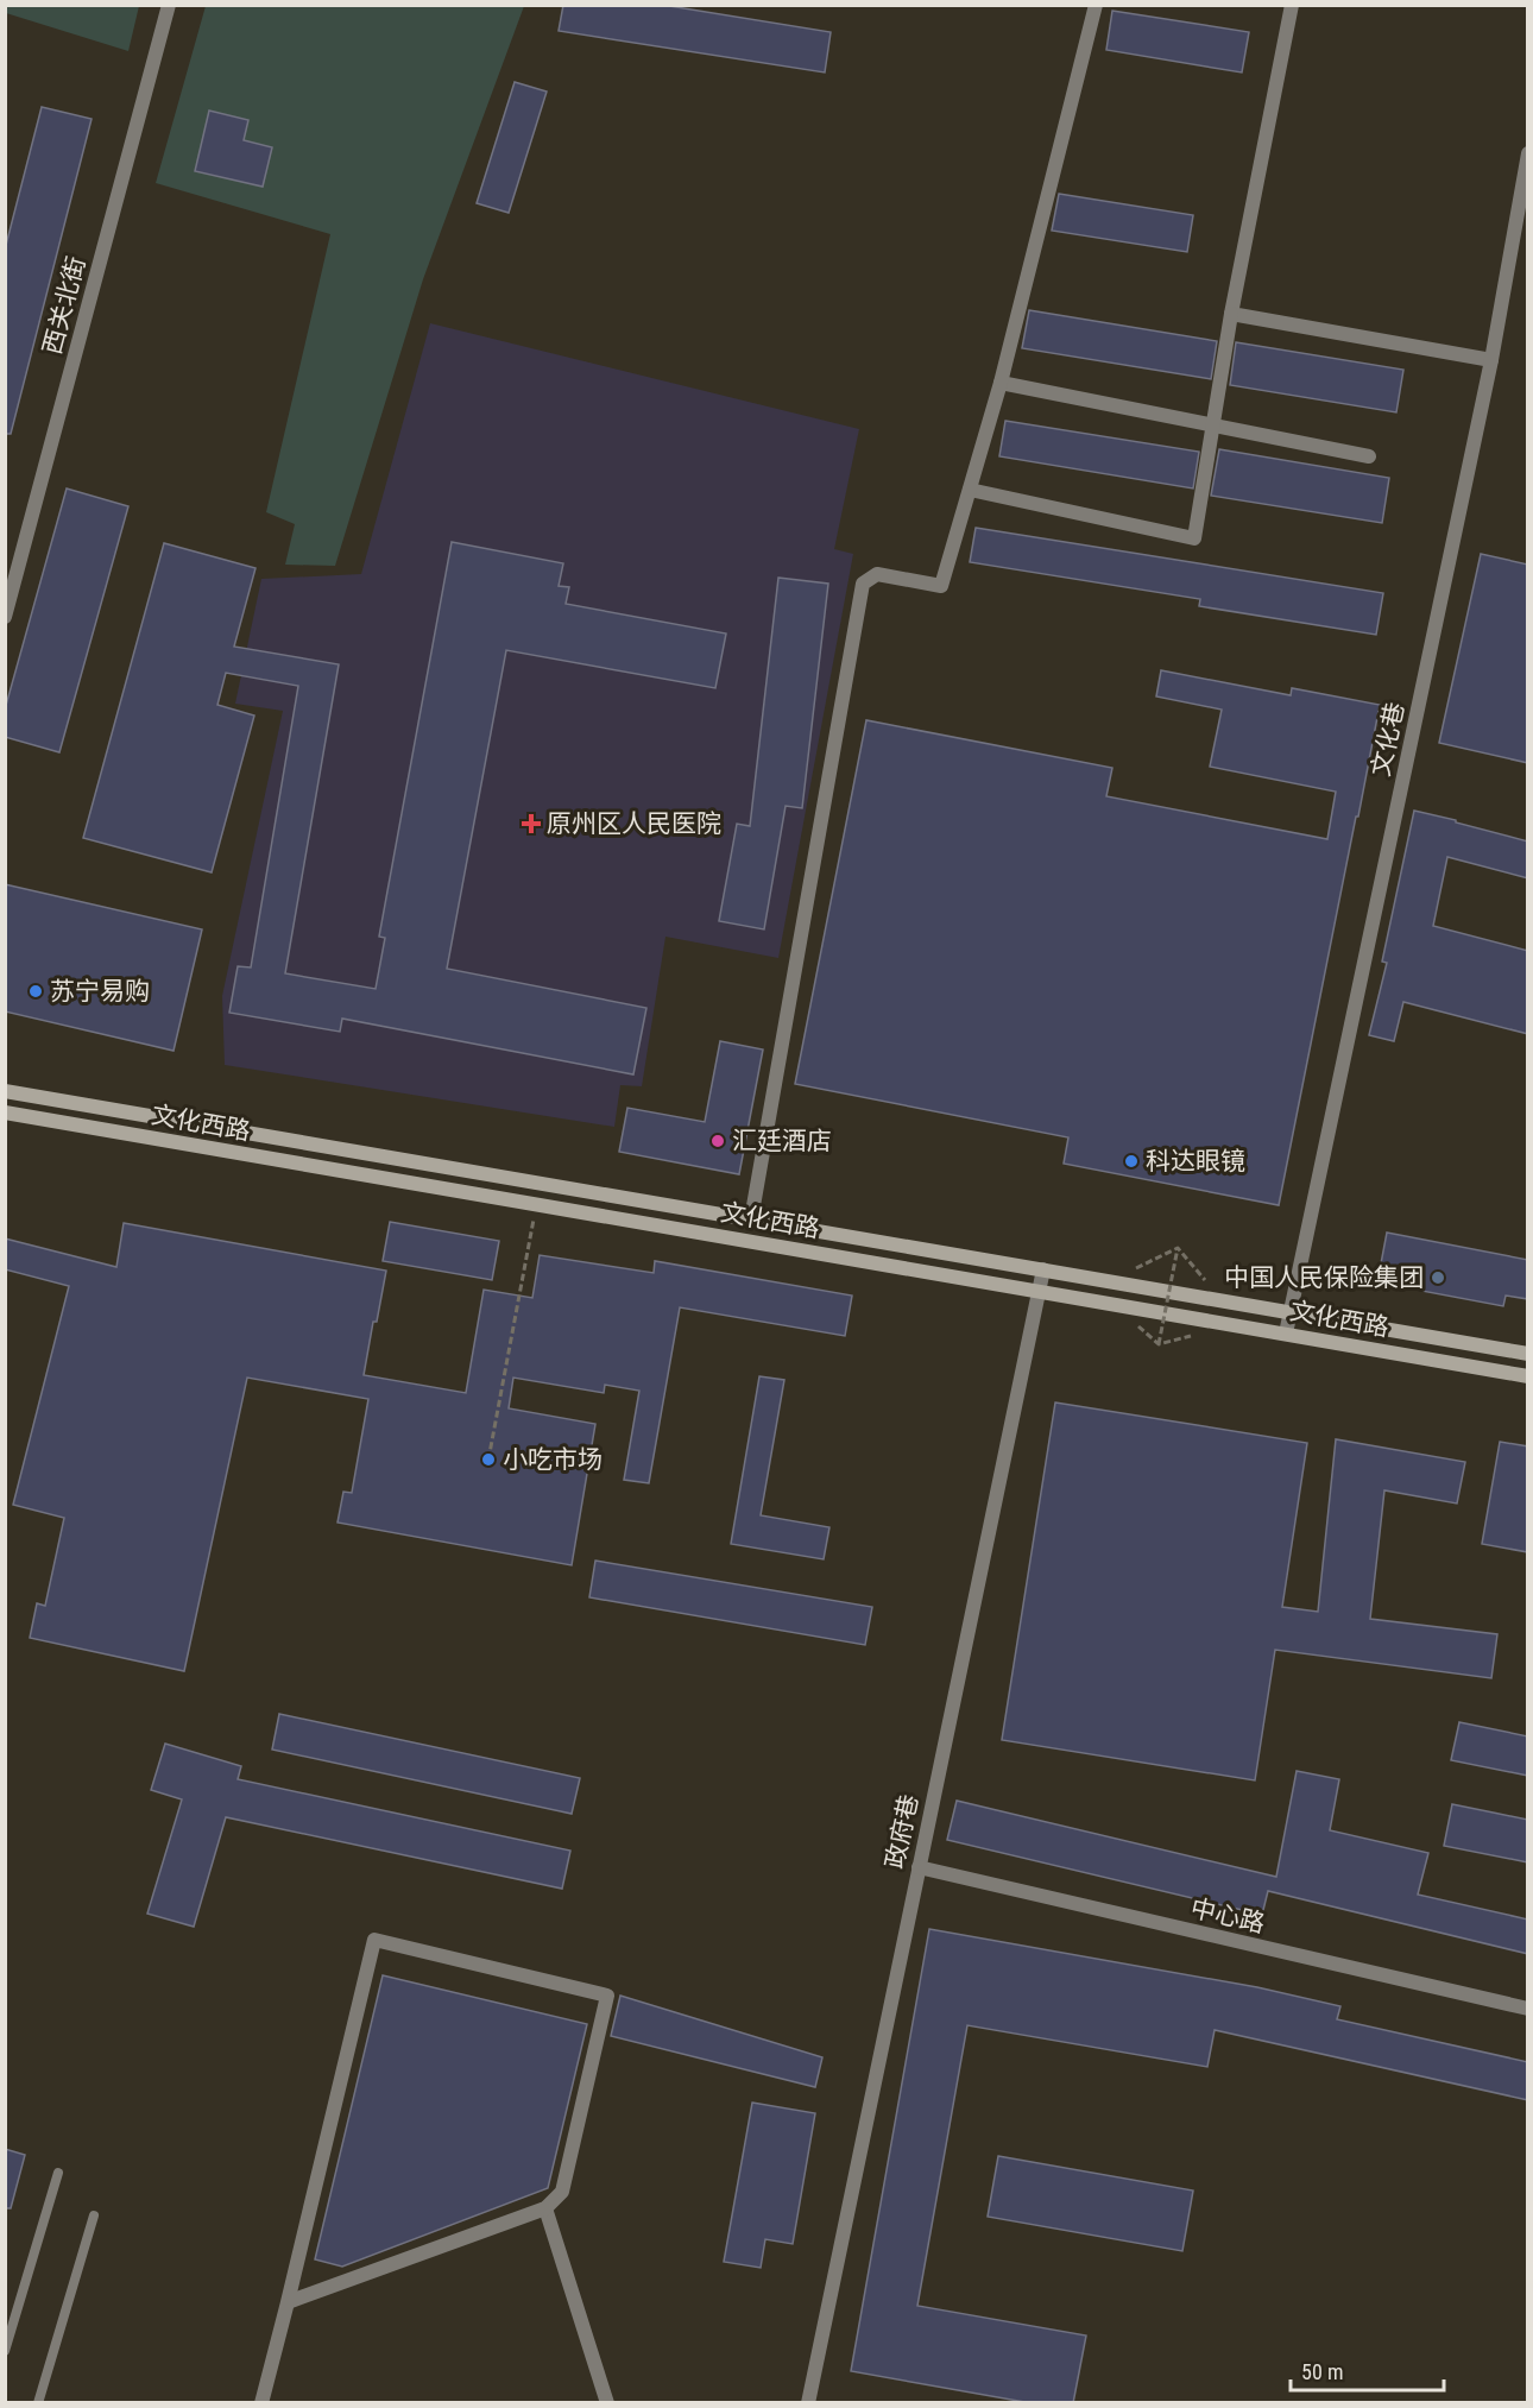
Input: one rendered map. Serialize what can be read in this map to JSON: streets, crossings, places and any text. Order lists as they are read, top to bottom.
{
  "streets": {
    "main road": ["文化西路"],
    "street": [
      "西关北街",
      "文化巷",
      "政府巷",
      "中心路"
    ]
  },
  "crossings": [
    ["文化巷", "文化西路"],
    ["文化西路", "政府巷"],
    ["政府巷", "中心路"]
  ],
  "places": {
    "health": ["原州区人民医院"],
    "other": [
      "苏宁易购",
      "汇廷酒店",
      "科达眼镜",
      "中国人民保险集团",
      "小吃市场"
    ]
  },
  "scale_bar": "50 m"
}
